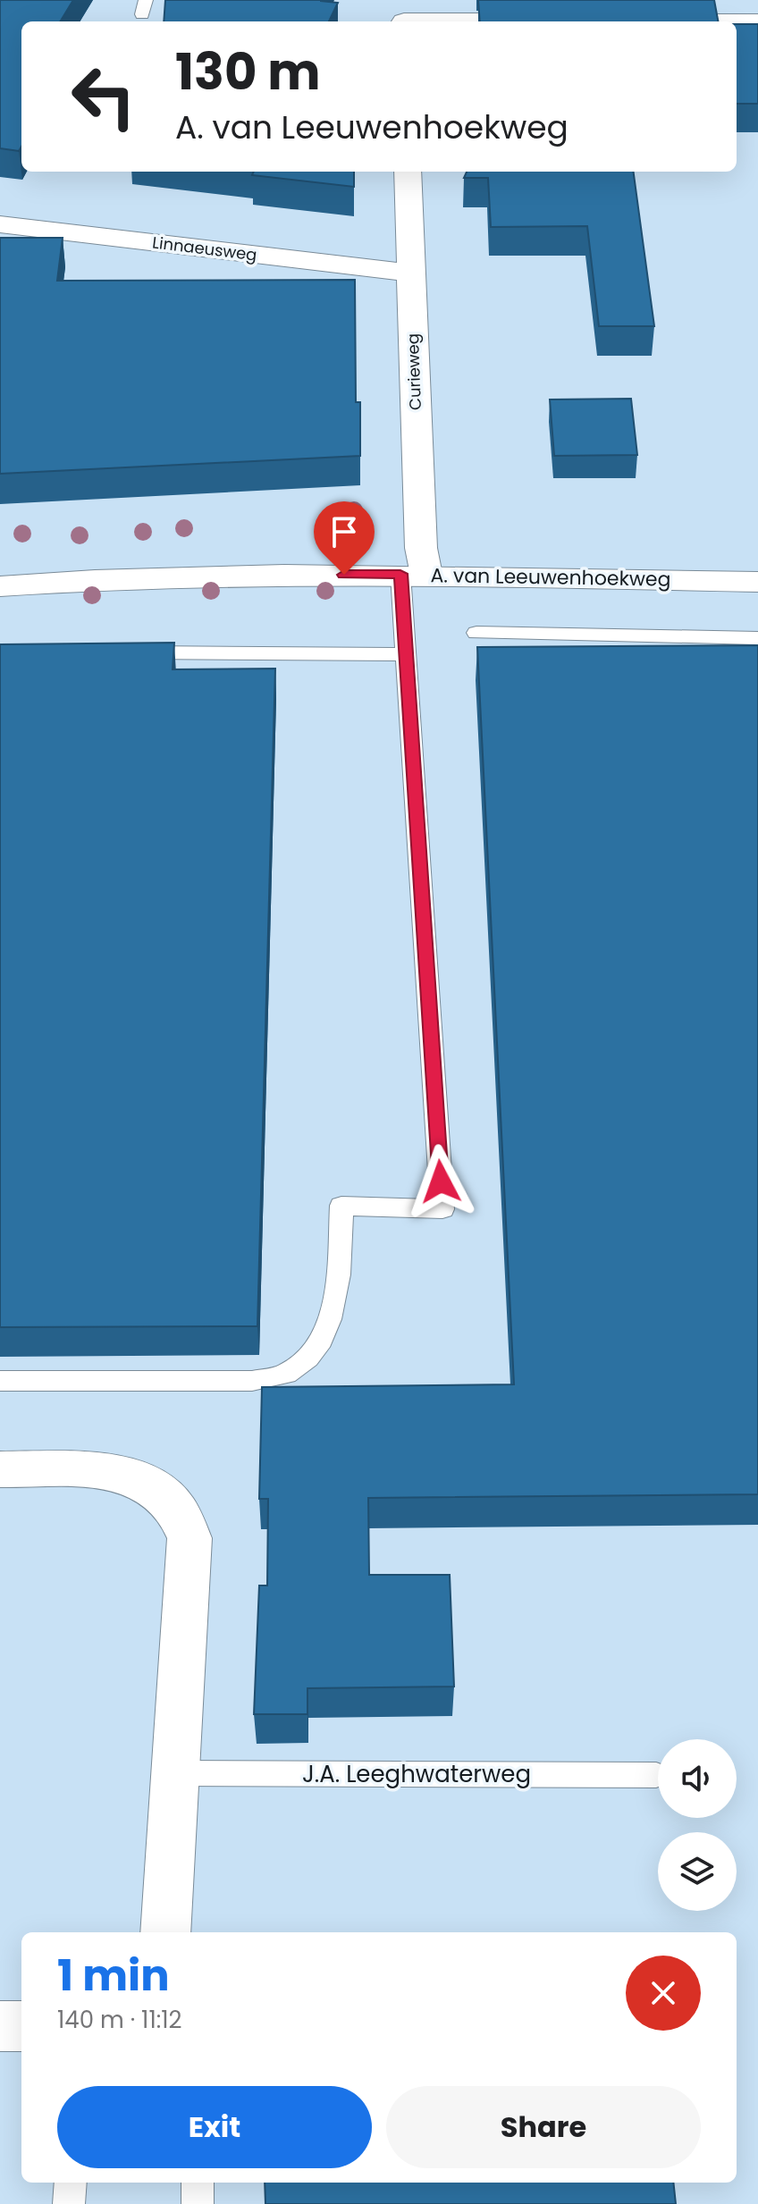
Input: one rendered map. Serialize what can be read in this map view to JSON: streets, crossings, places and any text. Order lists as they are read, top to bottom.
{
  "streets": {
    "street": ["Linnaeusweg", "Curieweg", "A. van Leeuwenhoekweg"],
    "lane": ["J.A. Leeghwaterweg"]
  },
  "crossings": [
    ["Linnaeusweg", "Curieweg"],
    ["Curieweg", "A. van Leeuwenhoekweg"]
  ],
  "page": {
    "turn": ["130 m", "A. van Leeuwenhoekweg"],
    "heading": ["1 min", "140 m · 11:12"],
    "buttons": ["Exit", "Share"]
  }
}
